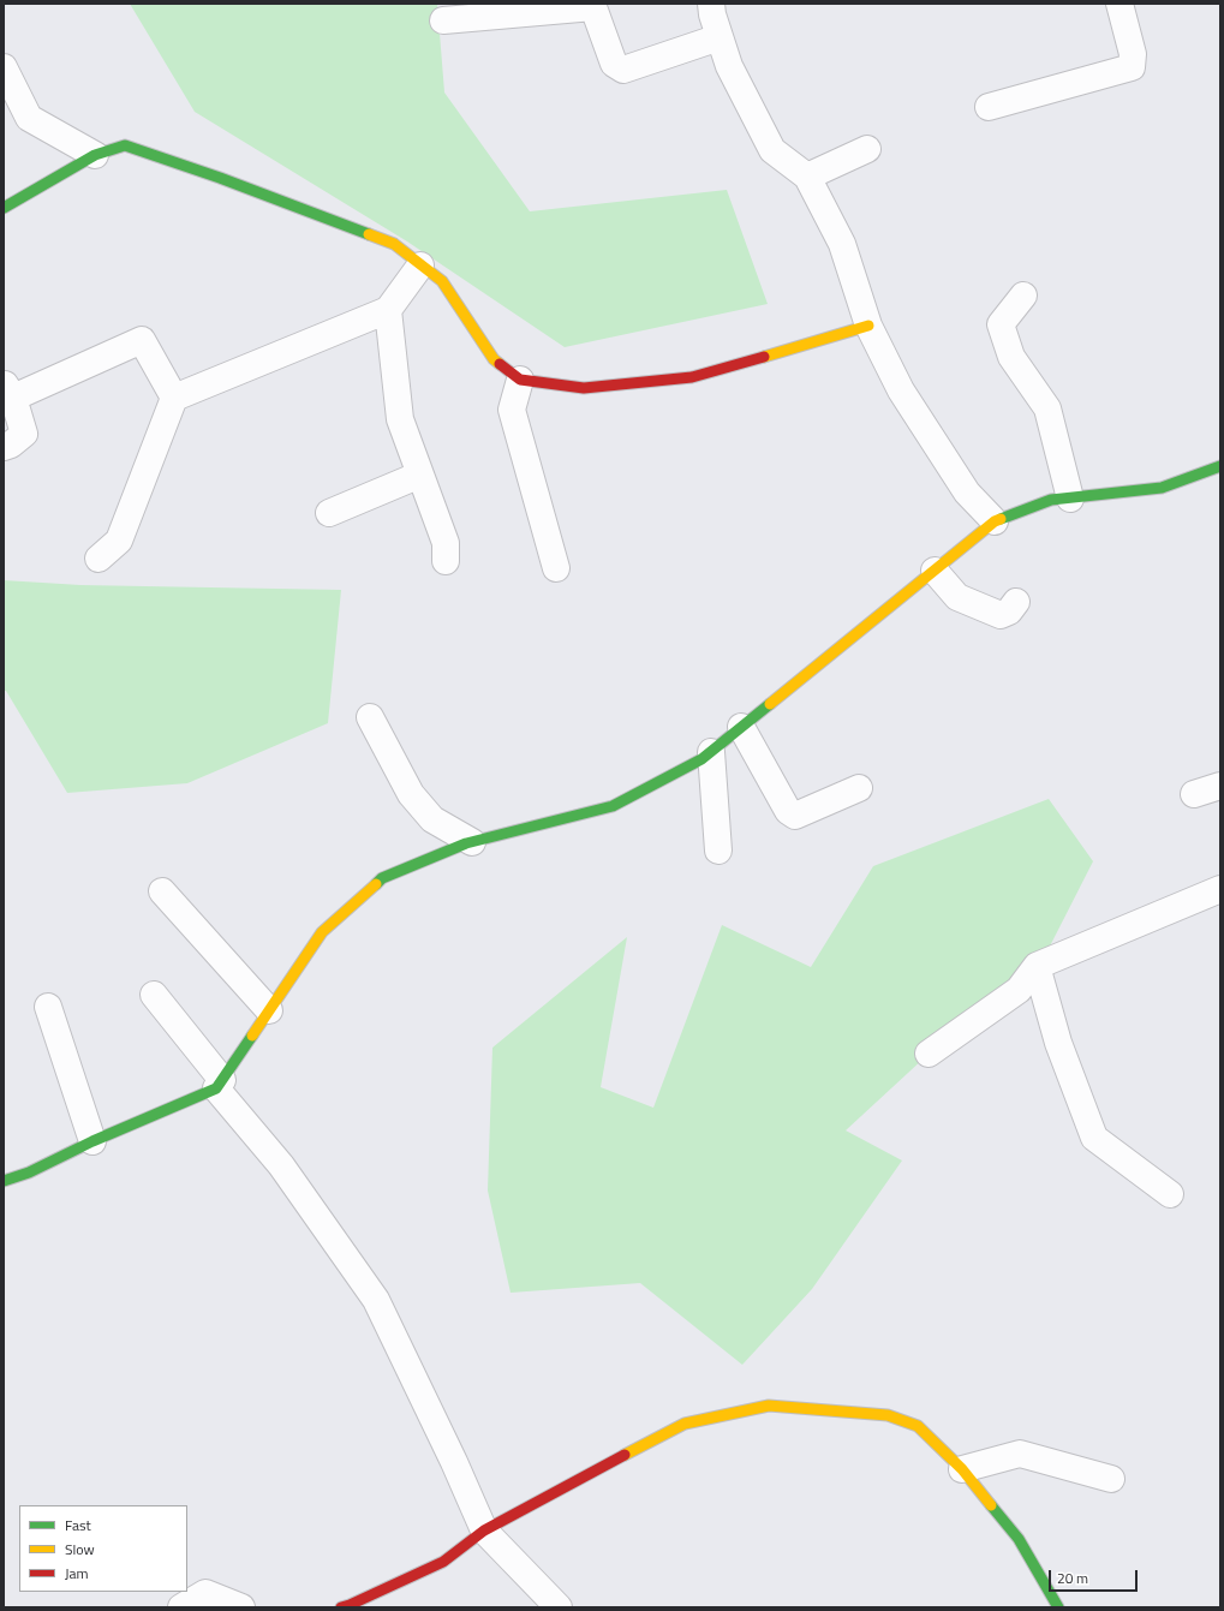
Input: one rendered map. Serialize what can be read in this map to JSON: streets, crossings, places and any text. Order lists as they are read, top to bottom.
{
  "legend": ["Fast", "Slow", "Jam"],
  "scale_bar": "20 m"
}
